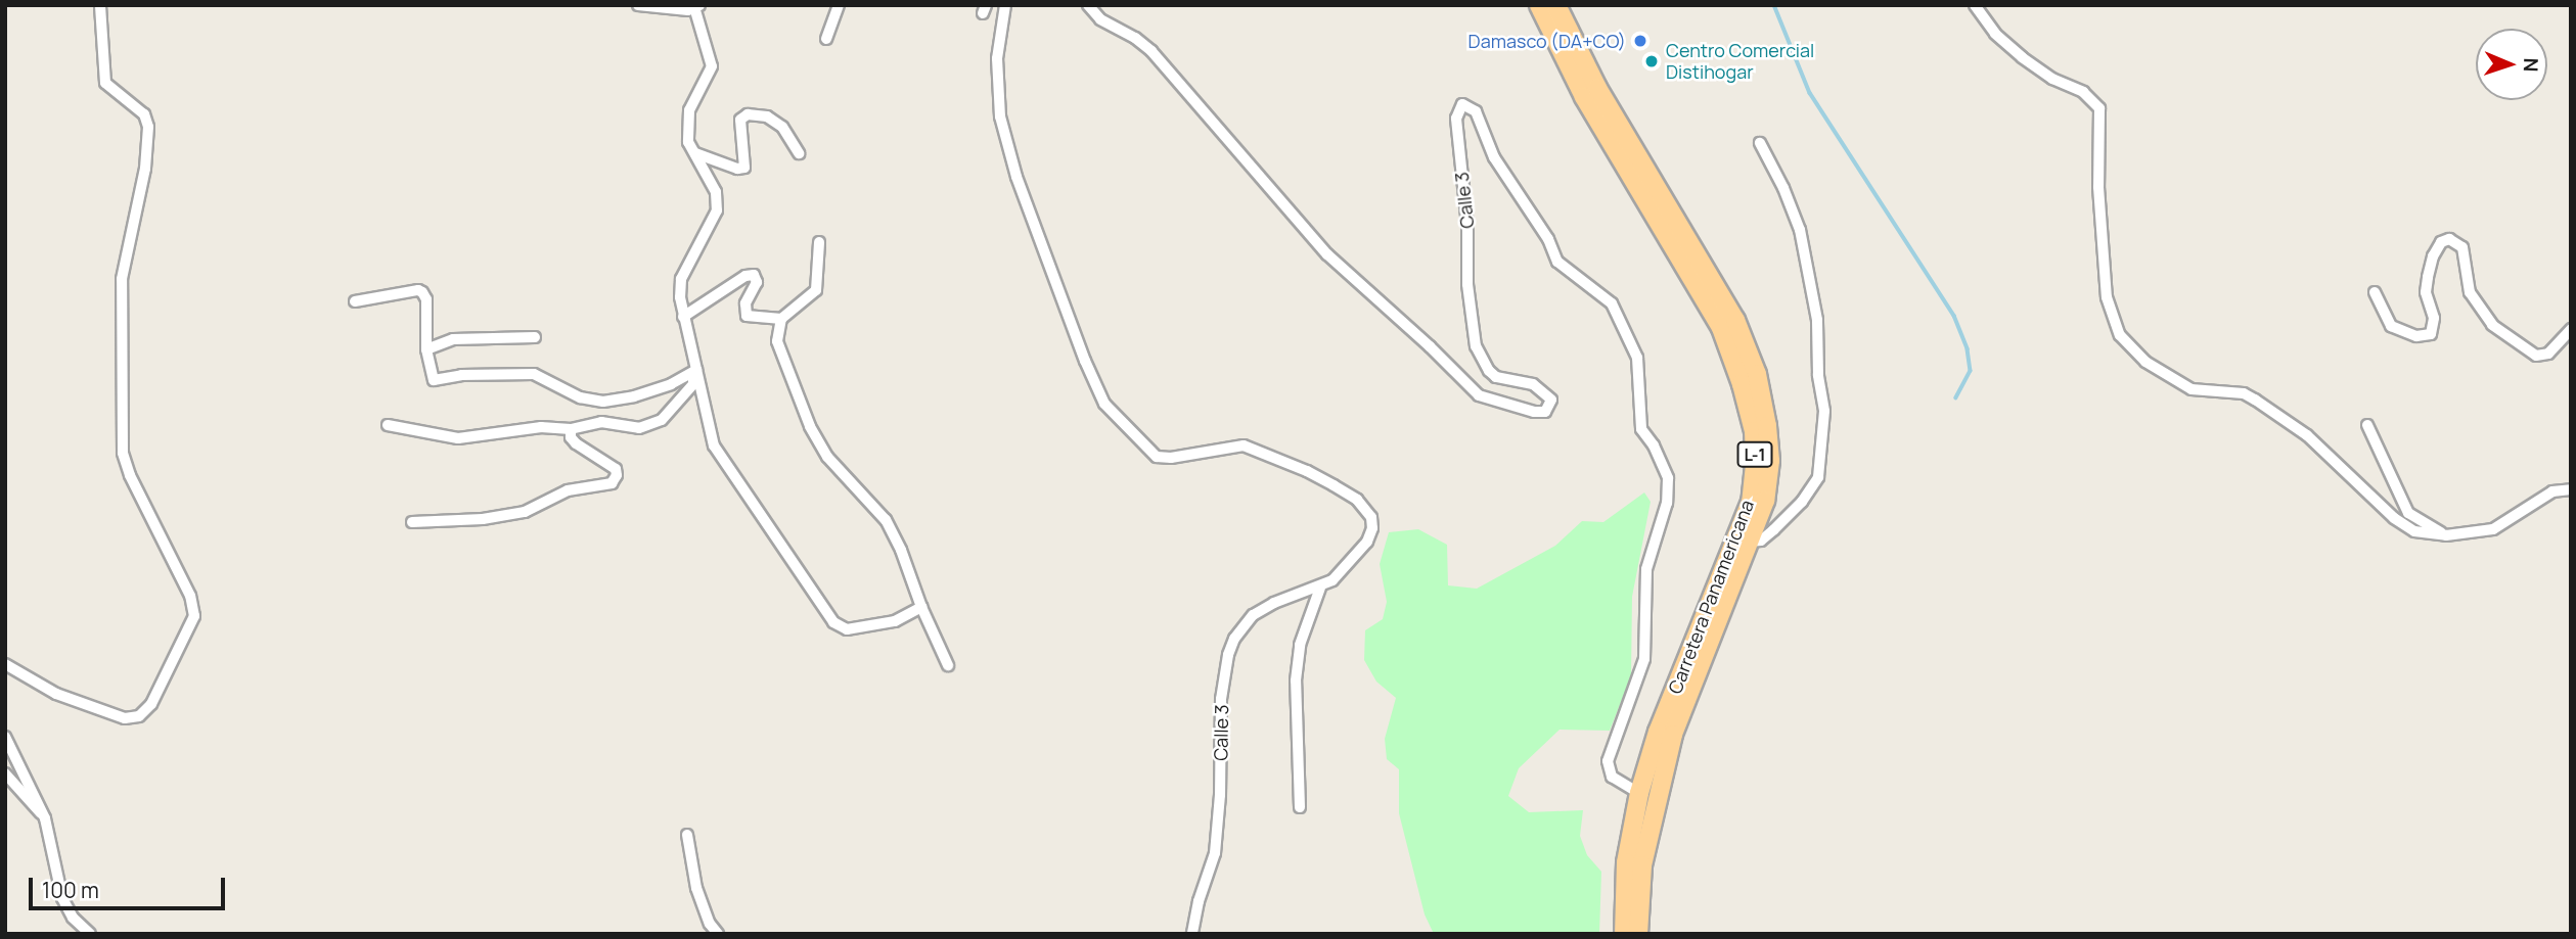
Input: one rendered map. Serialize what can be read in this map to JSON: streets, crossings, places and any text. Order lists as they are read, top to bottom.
{
  "streets": {
    "main road": ["L-1", "Carretera Panamericana"],
    "street": ["Calle 3"]
  },
  "crossings": [
    ["Calle 3", "Carretera Panamericana"]
  ],
  "places": ["Damasco (DA+CO)", "Centro Comercial Distihogar"],
  "scale_bar": "100 m",
  "north": "right"
}
